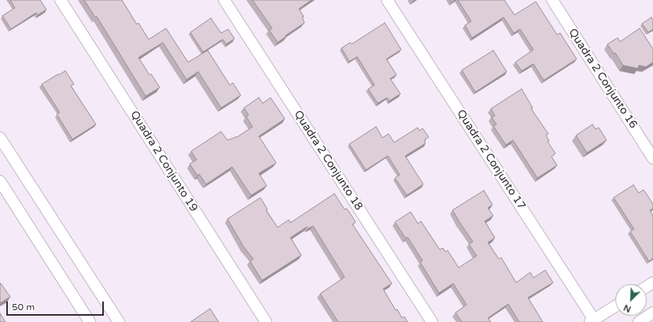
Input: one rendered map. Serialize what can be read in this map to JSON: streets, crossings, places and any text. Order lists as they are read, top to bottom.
{
  "streets": {
    "street": [
      "Quadra 2 Conjunto 16",
      "Quadra 2 Conjunto 17",
      "Quadra 2 Conjunto 18",
      "Quadra 2 Conjunto 19"
    ]
  },
  "scale_bar": "50 m",
  "north": "bottom left"
}
